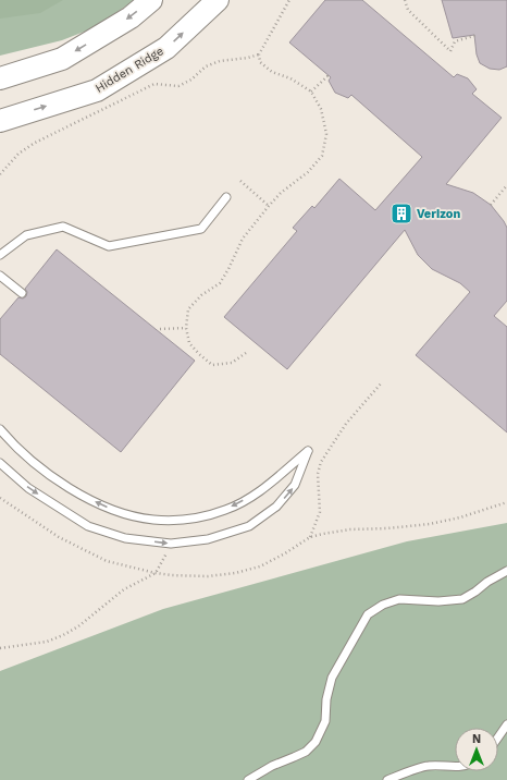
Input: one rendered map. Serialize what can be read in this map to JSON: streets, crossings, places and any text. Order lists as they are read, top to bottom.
{
  "streets": {
    "main road": ["Hidden Ridge"]
  },
  "places": {
    "building": ["Verizon"]
  },
  "north": "top"
}
